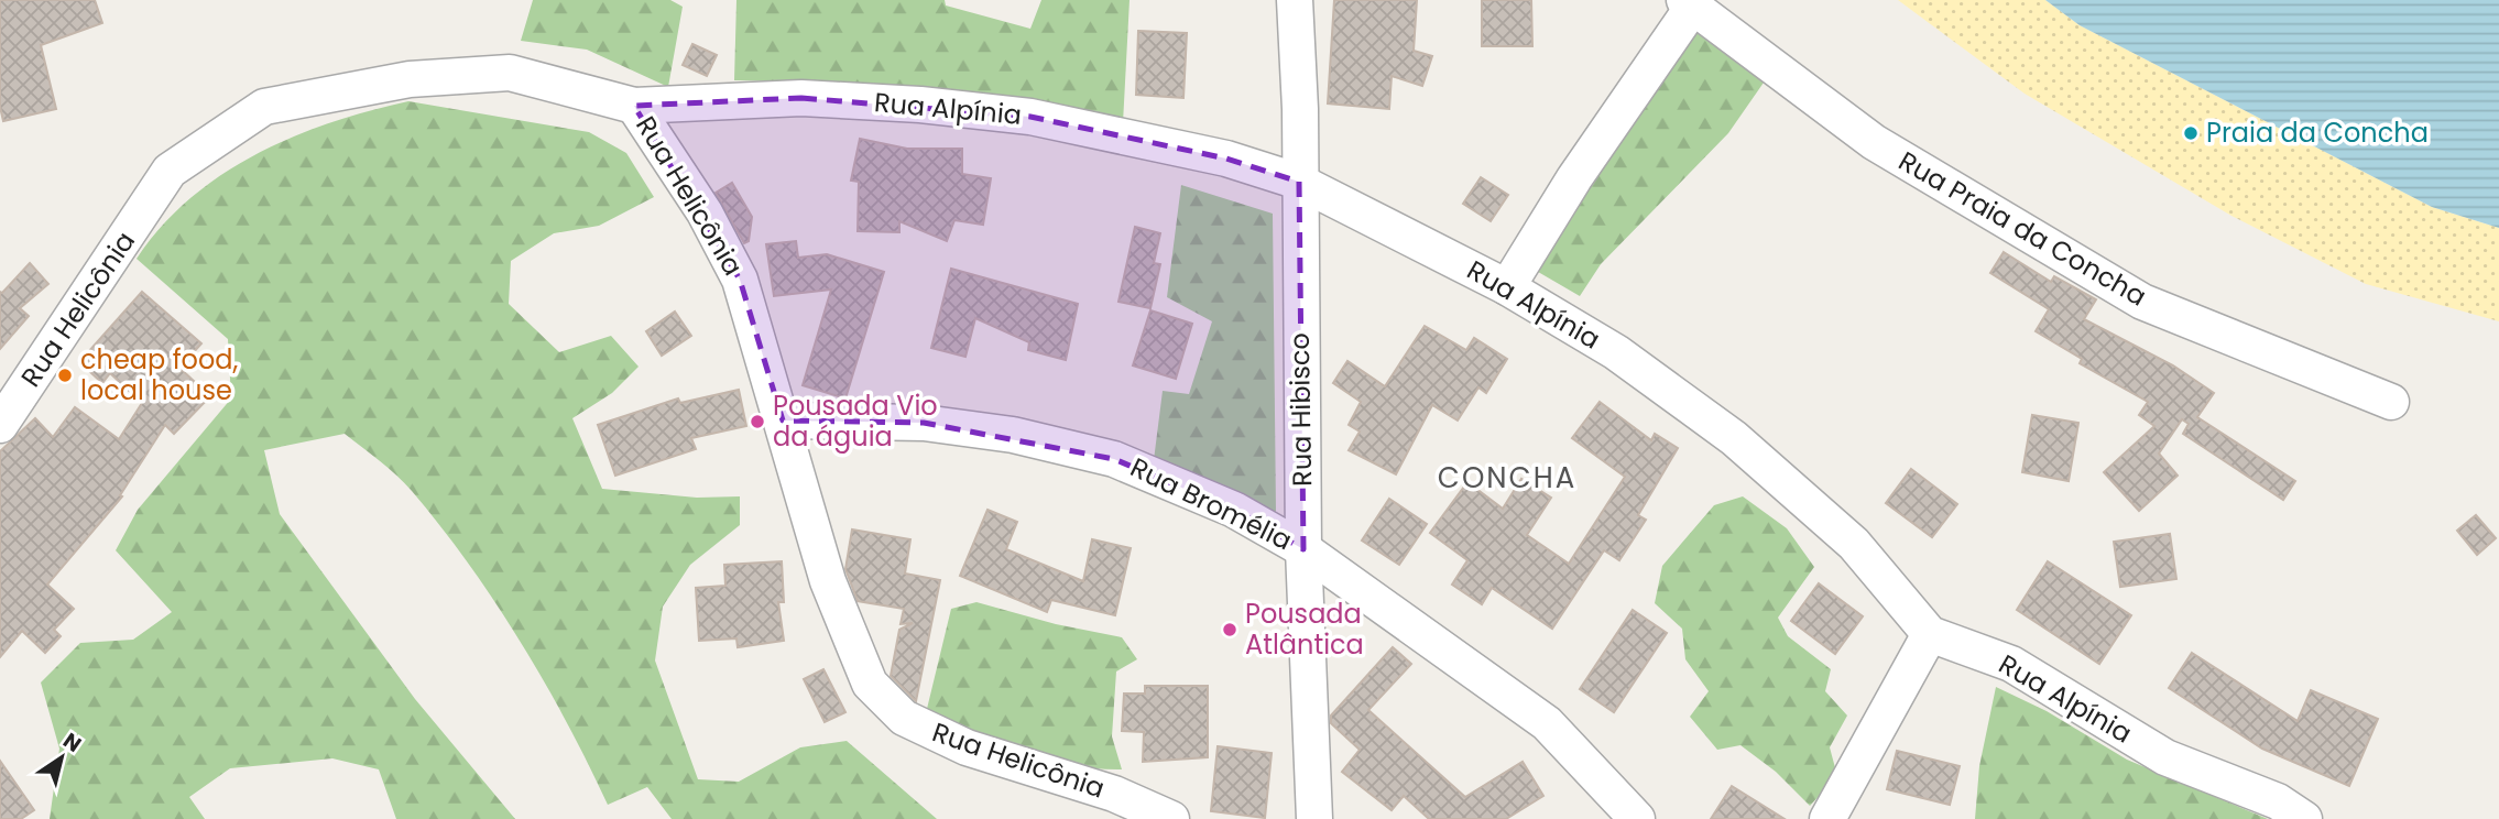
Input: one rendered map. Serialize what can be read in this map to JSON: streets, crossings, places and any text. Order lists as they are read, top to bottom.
{
  "streets": {
    "street": [
      "Rua Alpínia",
      "Rua Helicônia",
      "Rua Praia da Concha",
      "Rua Hibisco",
      "Rua Bromélia"
    ]
  },
  "crossings": [
    ["Rua Alpínia", "Rua Helicônia"],
    ["Rua Alpínia", "Rua Hibisco"],
    ["Rua Helicônia", "Rua Bromélia"],
    ["Rua Hibisco", "Rua Bromélia"]
  ],
  "districts": ["CONCHA"],
  "places": [
    "Praia da Concha",
    "cheap food, local house",
    "Pousada Vio da águia",
    "Pousada Atlântica"
  ],
  "north": "top right"
}
